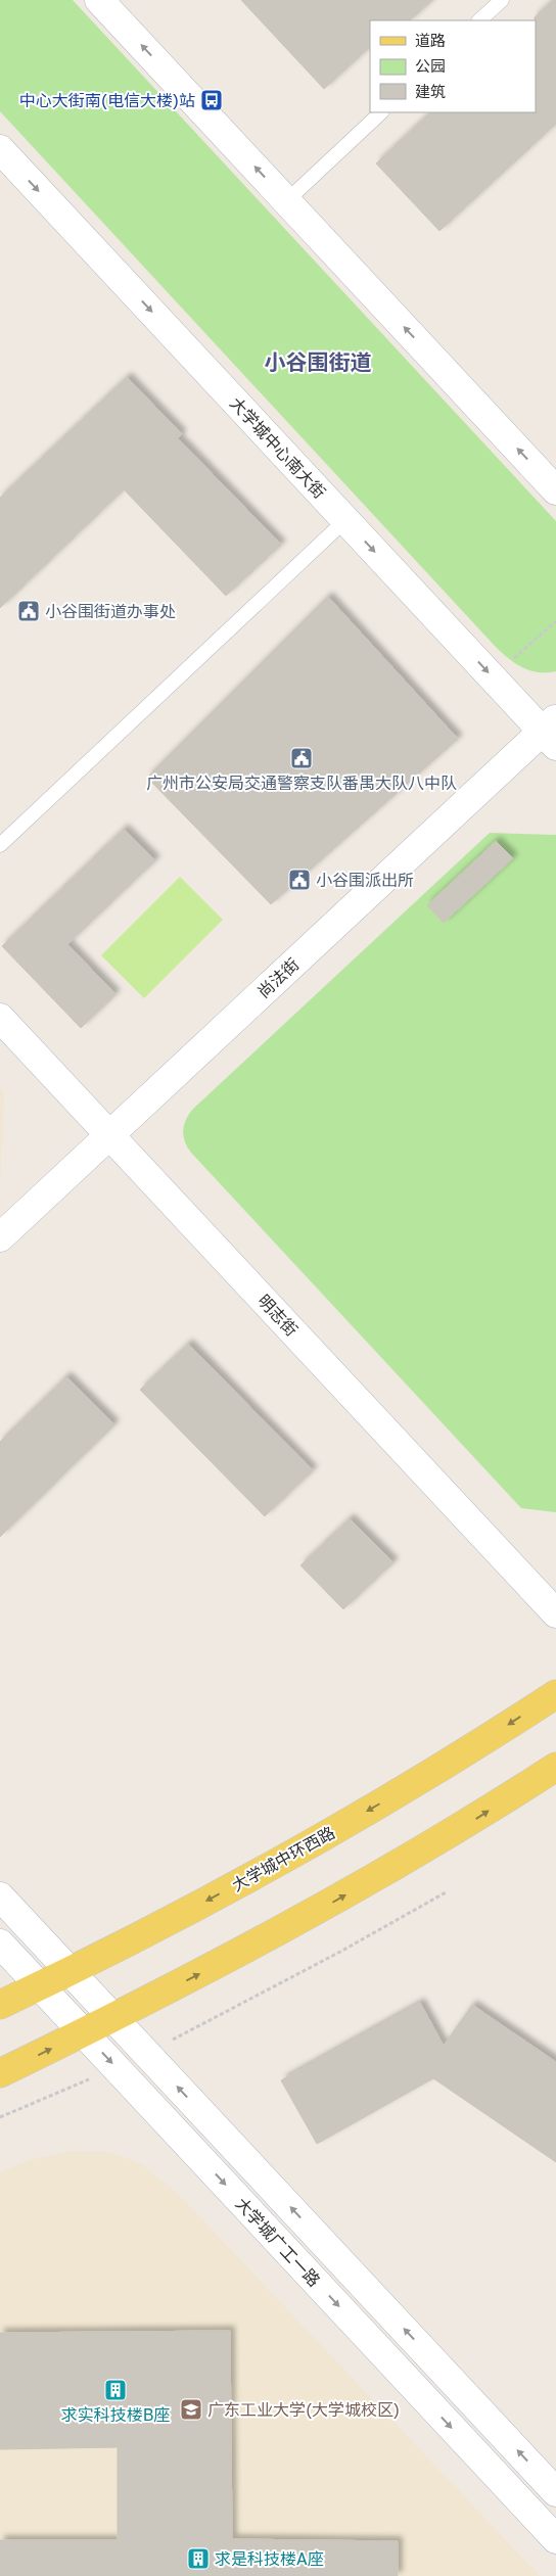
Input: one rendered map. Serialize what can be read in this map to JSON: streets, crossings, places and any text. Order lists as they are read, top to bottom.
{
  "streets": {
    "main road": [
      "大学城中心南大街",
      "尚法街",
      "明志街",
      "大学城中环西路",
      "大学城广工一路"
    ]
  },
  "crossings": [
    ["大学城中心南大街", "尚法街"],
    ["尚法街", "明志街"],
    ["大学城中环西路", "大学城广工一路"]
  ],
  "districts": ["小谷围街道"],
  "places": {
    "bus stop": ["中心大街南(电信大楼)站"],
    "public building": ["小谷围街道办事处", "广州市公安局交通警察支队番禺大队八中队", "小谷围派出所"],
    "building": ["求实科技楼B座", "求是科技楼A座"],
    "school or university": ["广东工业大学(大学城校区)"]
  },
  "legend": ["道路", "公园", "建筑"]
}
